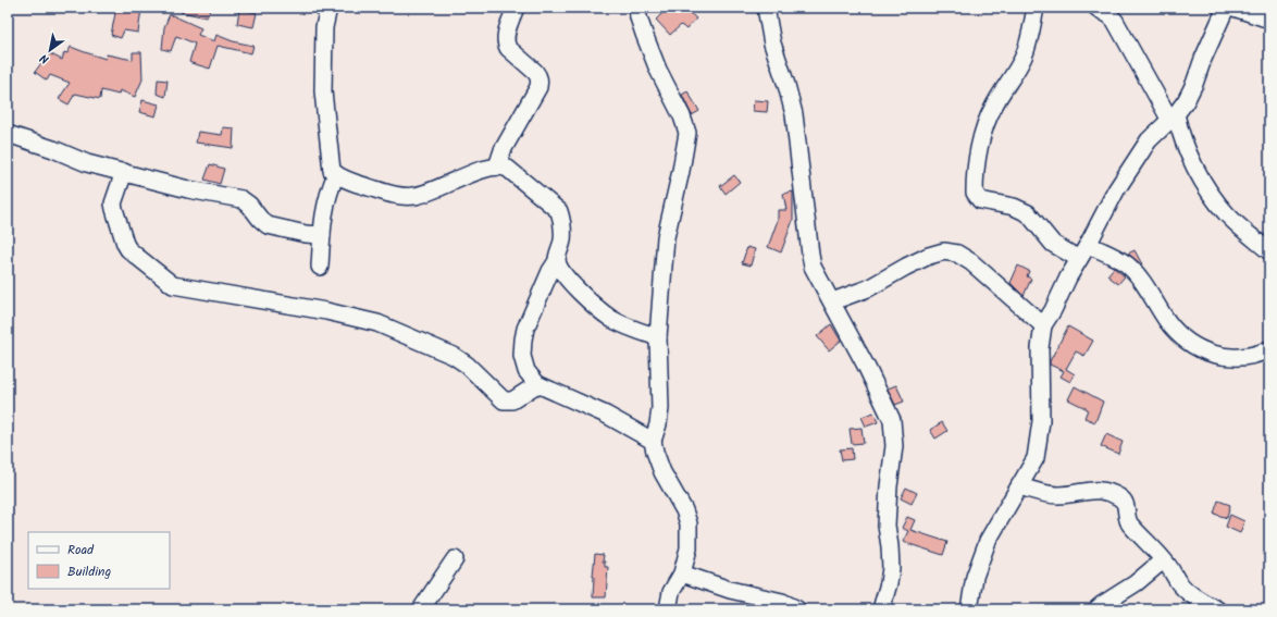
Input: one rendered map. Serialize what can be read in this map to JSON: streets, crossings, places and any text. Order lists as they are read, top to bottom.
{
  "legend": ["Road", "Building"],
  "north": "bottom left"
}
